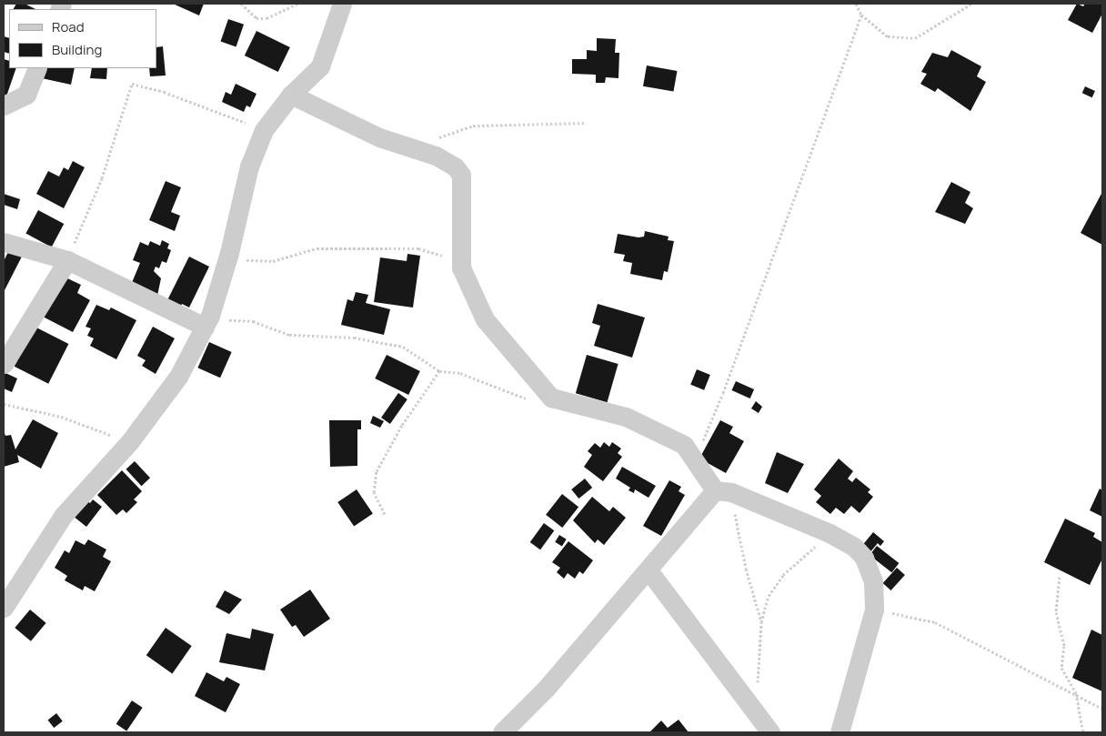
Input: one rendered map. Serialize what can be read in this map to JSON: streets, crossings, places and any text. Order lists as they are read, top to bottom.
{
  "legend": ["Road", "Building"]
}
